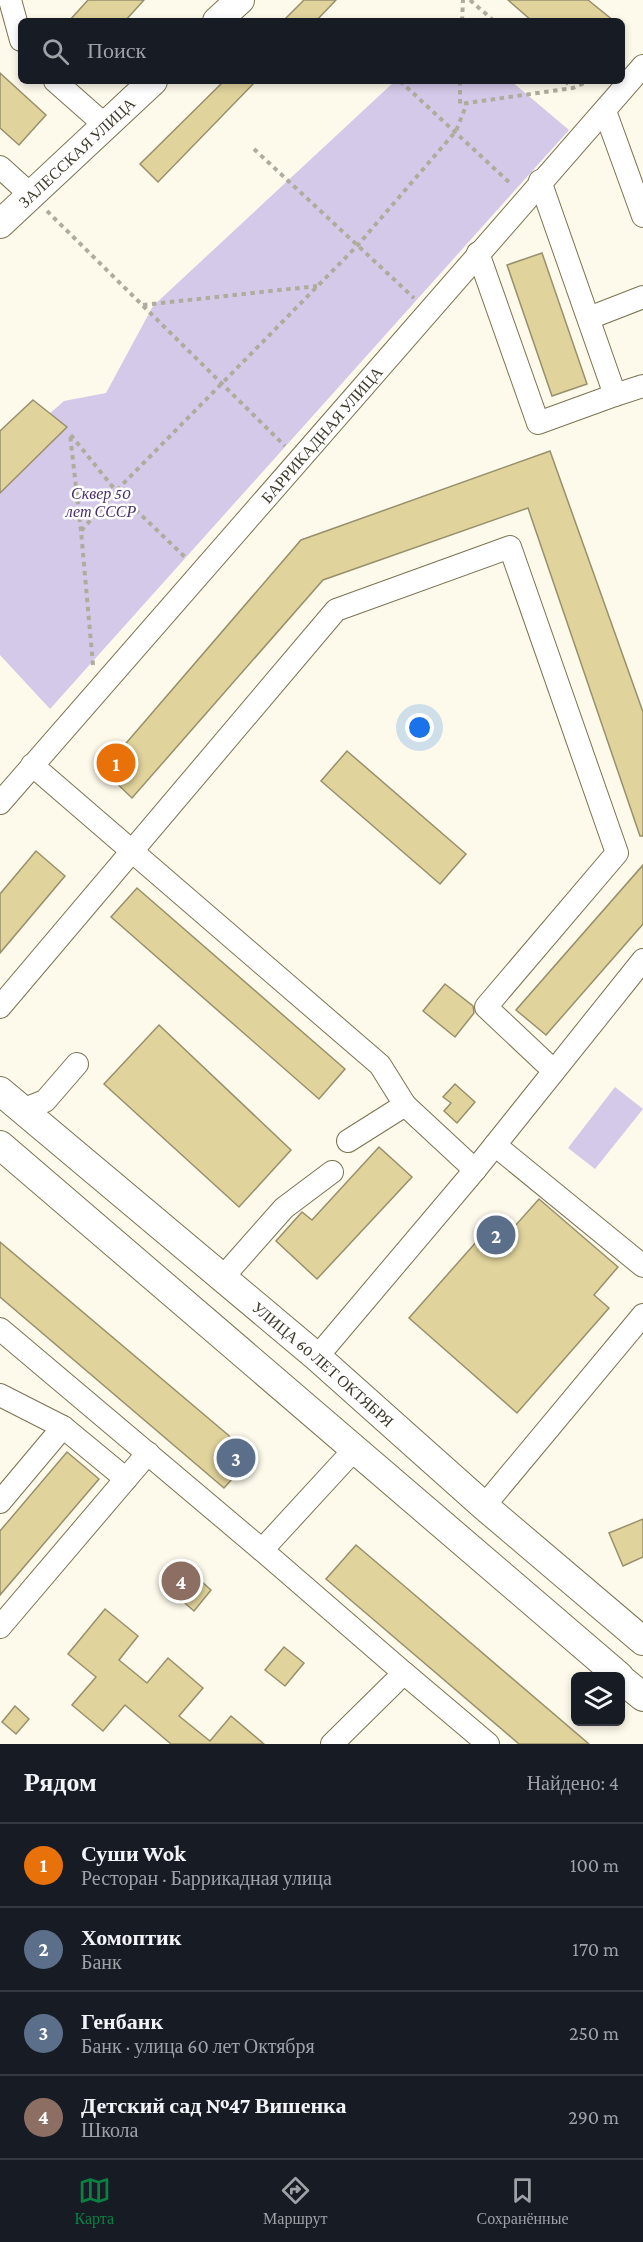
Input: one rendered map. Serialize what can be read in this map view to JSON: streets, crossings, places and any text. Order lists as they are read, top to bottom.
{
  "streets": {
    "main road": ["ЗАЛЕССКАЯ УЛИЦА", "УЛИЦА 60 ЛЕТ ОКТЯБРЯ"],
    "street": ["БАРРИКАДНАЯ УЛИЦА"]
  },
  "parks": ["Сквер 50 лет СССР"],
  "page": {
    "search": "Поиск",
    "pins": [
      "1",
      "2",
      "3",
      "4"
    ],
    "heading": ["Рядом", "Найдено: 4"],
    "list": [
      {
        "mark": "1",
        "name": "Суши Wok",
        "note": "Ресторан · Баррикадная улица",
        "value": "100 m"
      },
      {
        "mark": "2",
        "name": "Хомоптик",
        "note": "Банк",
        "value": "170 m"
      },
      {
        "mark": "3",
        "name": "Генбанк",
        "note": "Банк · улица 60 лет Октября",
        "value": "250 m"
      },
      {
        "mark": "4",
        "name": "Детский сад №47 Вишенка",
        "note": "Школа",
        "value": "290 m"
      }
    ],
    "nav": ["Карта", "Маршрут", "Сохранённые"]
  }
}
